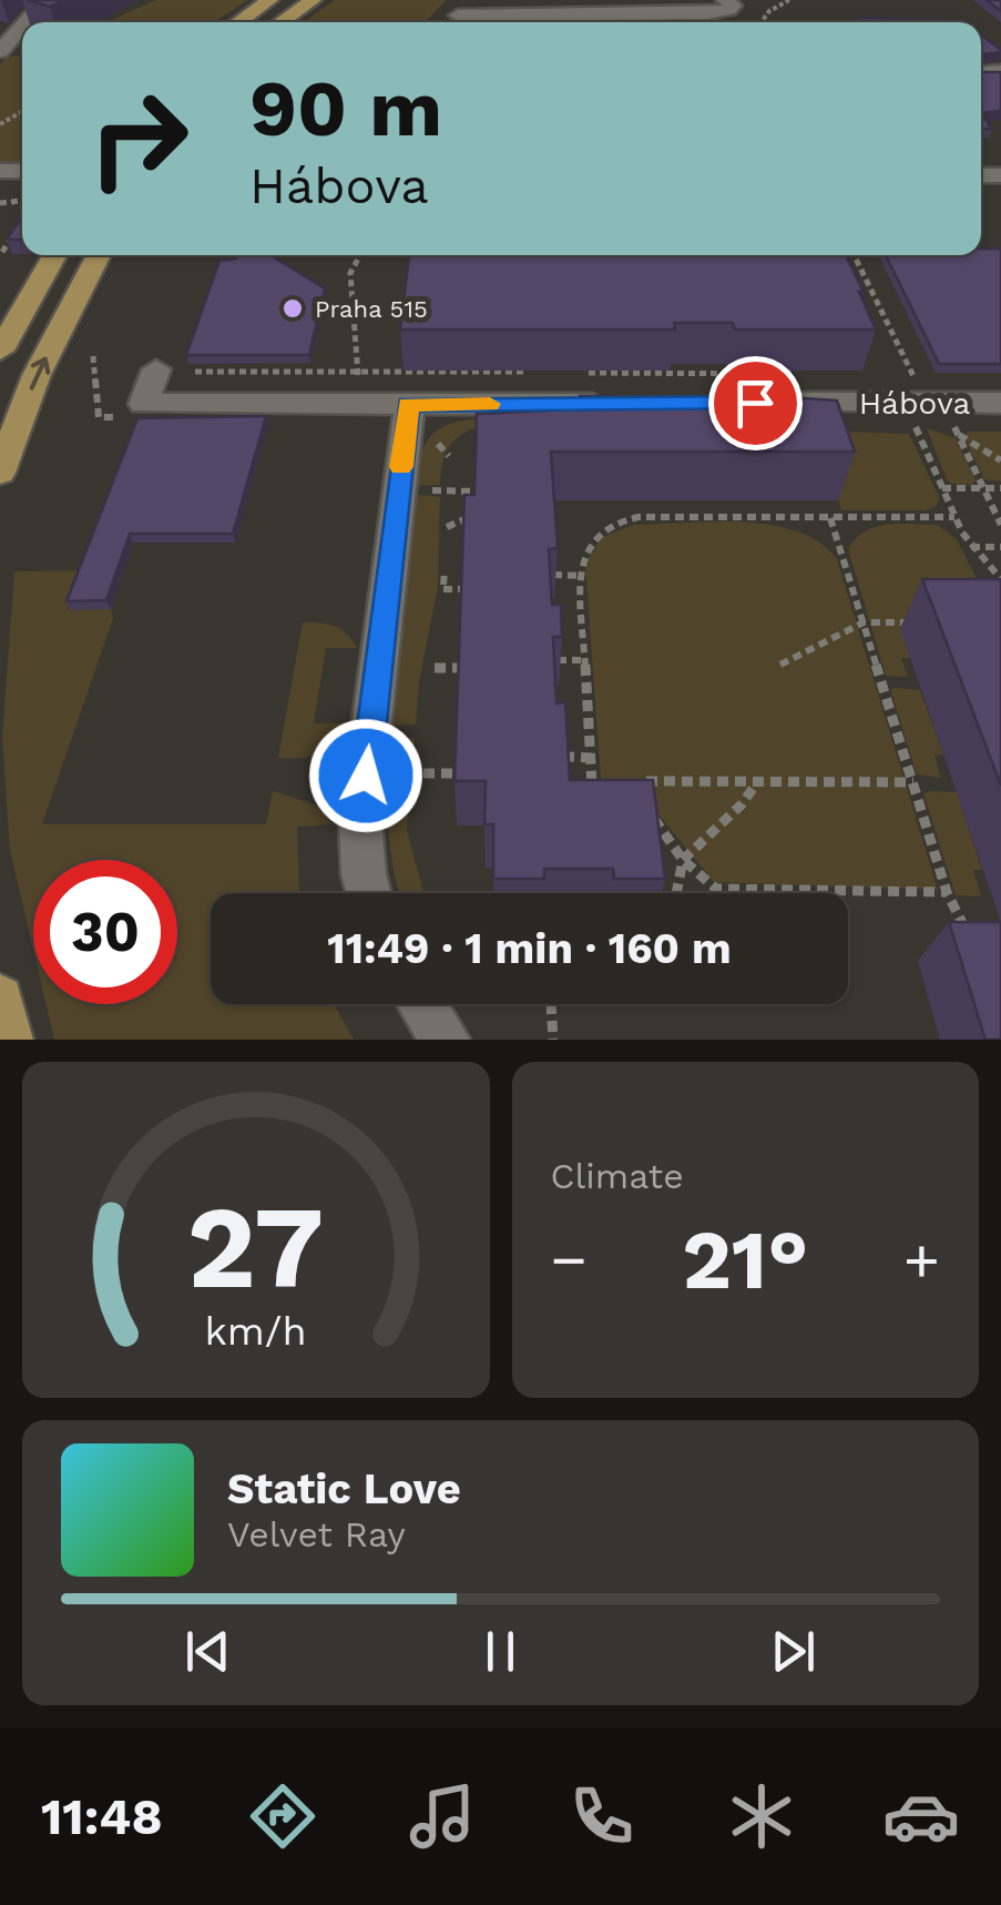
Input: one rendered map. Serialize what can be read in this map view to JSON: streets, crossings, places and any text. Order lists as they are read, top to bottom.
{
  "streets": {
    "street": ["Hábova"]
  },
  "places": ["Praha 515"],
  "page": {
    "turn": ["90 m", "Hábova"],
    "limit": "30",
    "trip": "11:49 · 1 min · 160 m",
    "tile": "Climate",
    "heat": ["−", "21°", "+"],
    "song": ["Static Love", "Velvet Ray"],
    "tabs": "11:48",
    "gauge": ["27", "km/h"]
  }
}
